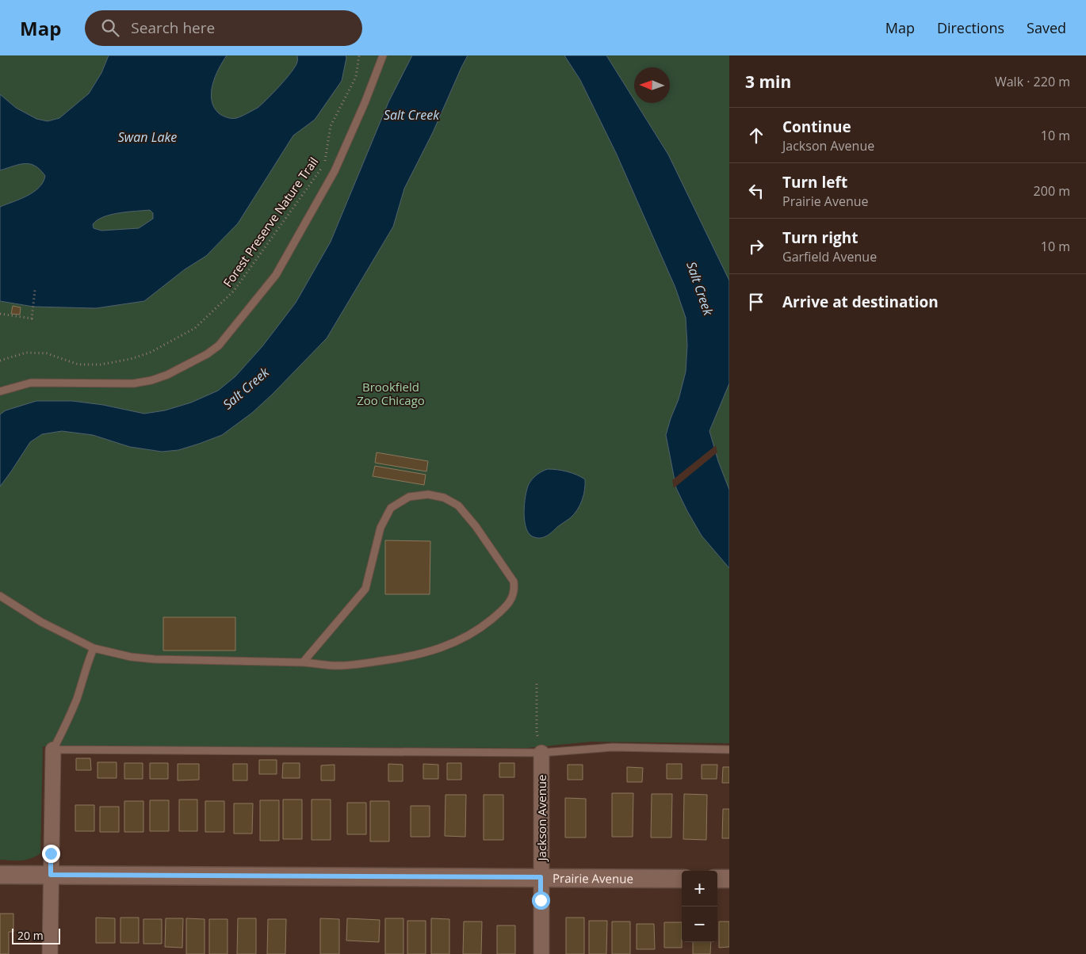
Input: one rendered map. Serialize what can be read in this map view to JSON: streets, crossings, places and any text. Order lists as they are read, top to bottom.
{
  "streets": {
    "street": ["Jackson Avenue", "Prairie Avenue"],
    "path": ["Forest Preserve Nature Trail"]
  },
  "crossings": [
    ["Jackson Avenue", "Prairie Avenue"]
  ],
  "water": ["Salt Creek", "Swan Lake"],
  "parks": ["Brookfield Zoo Chicago"],
  "scale_bar": "20 m",
  "north": "left",
  "page": {
    "header": "Map",
    "search": "Search here",
    "nav": ["Map", "Directions", "Saved"],
    "heading": ["3 min", "Walk · 220 m"],
    "list": [
      ["Continue", "Jackson Avenue", "10 m"],
      ["Turn left", "Prairie Avenue", "200 m"],
      ["Turn right", "Garfield Avenue", "10 m"],
      "Arrive at destination"
    ],
    "map_buttons": ["+", "−"],
    "scale": "20 m"
  }
}
